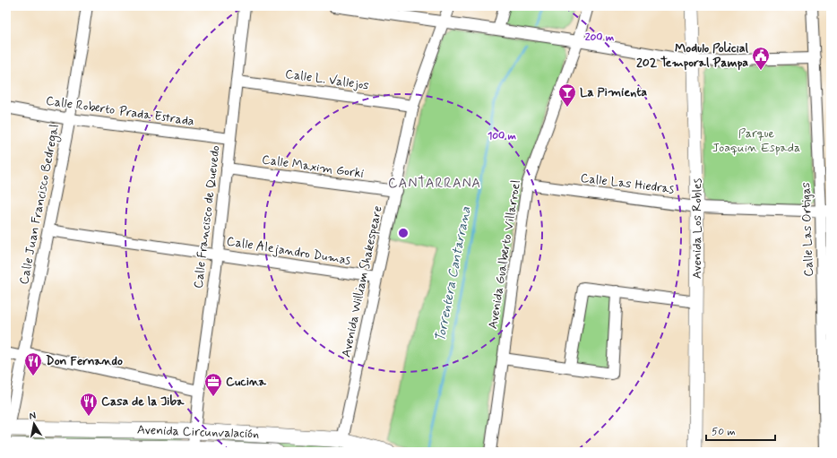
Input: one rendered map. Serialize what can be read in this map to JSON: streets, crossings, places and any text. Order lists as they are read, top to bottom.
{
  "streets": {
    "highway": ["Avenida Circunvalación"],
    "main road": ["Avenida Los Robles"],
    "street": [
      "Calle L. Vallejos",
      "Calle Roberto Prada Estrada",
      "Calle Maxim Gorki",
      "Calle Las Hiedras",
      "Calle Juan Francisco Bedregal",
      "Calle Francisco de Quevedo",
      "Calle Las Ortigas",
      "Calle Alejandro Dumas",
      "Avenida Gualberto Villarroel",
      "Avenida William Shakespeare"
    ]
  },
  "crossings": [
    ["Calle L. Vallejos", "Calle Francisco de Quevedo"],
    ["Calle L. Vallejos", "Avenida William Shakespeare"],
    ["Calle Roberto Prada Estrada", "Calle Juan Francisco Bedregal"],
    ["Calle Roberto Prada Estrada", "Calle Francisco de Quevedo"],
    ["Calle Maxim Gorki", "Calle Francisco de Quevedo"],
    ["Calle Maxim Gorki", "Avenida William Shakespeare"],
    ["Calle Las Hiedras", "Avenida Los Robles"],
    ["Calle Las Hiedras", "Calle Las Ortigas"],
    ["Calle Las Hiedras", "Avenida Gualberto Villarroel"],
    ["Calle Juan Francisco Bedregal", "Calle Alejandro Dumas"],
    ["Calle Juan Francisco Bedregal", "Avenida Circunvalación"],
    ["Calle Francisco de Quevedo", "Calle Alejandro Dumas"],
    ["Calle Francisco de Quevedo", "Avenida Circunvalación"],
    ["Calle Alejandro Dumas", "Avenida William Shakespeare"],
    ["Avenida William Shakespeare", "Avenida Circunvalación"]
  ],
  "districts": ["CANTARRANA"],
  "water": ["Torrentera Cantarrana"],
  "parks": ["Parque Joaquin Espada"],
  "places": {
    "public building": ["Modulo Policial 202 Temporal Pampa"],
    "bar": ["La Pimienta"],
    "restaurant": ["Don Fernando", "Casa de la Jiba"],
    "office": ["Cucina"]
  },
  "scale_bar": "50 m",
  "north": "top",
  "rings": ["200 m", "100 m"]
}
